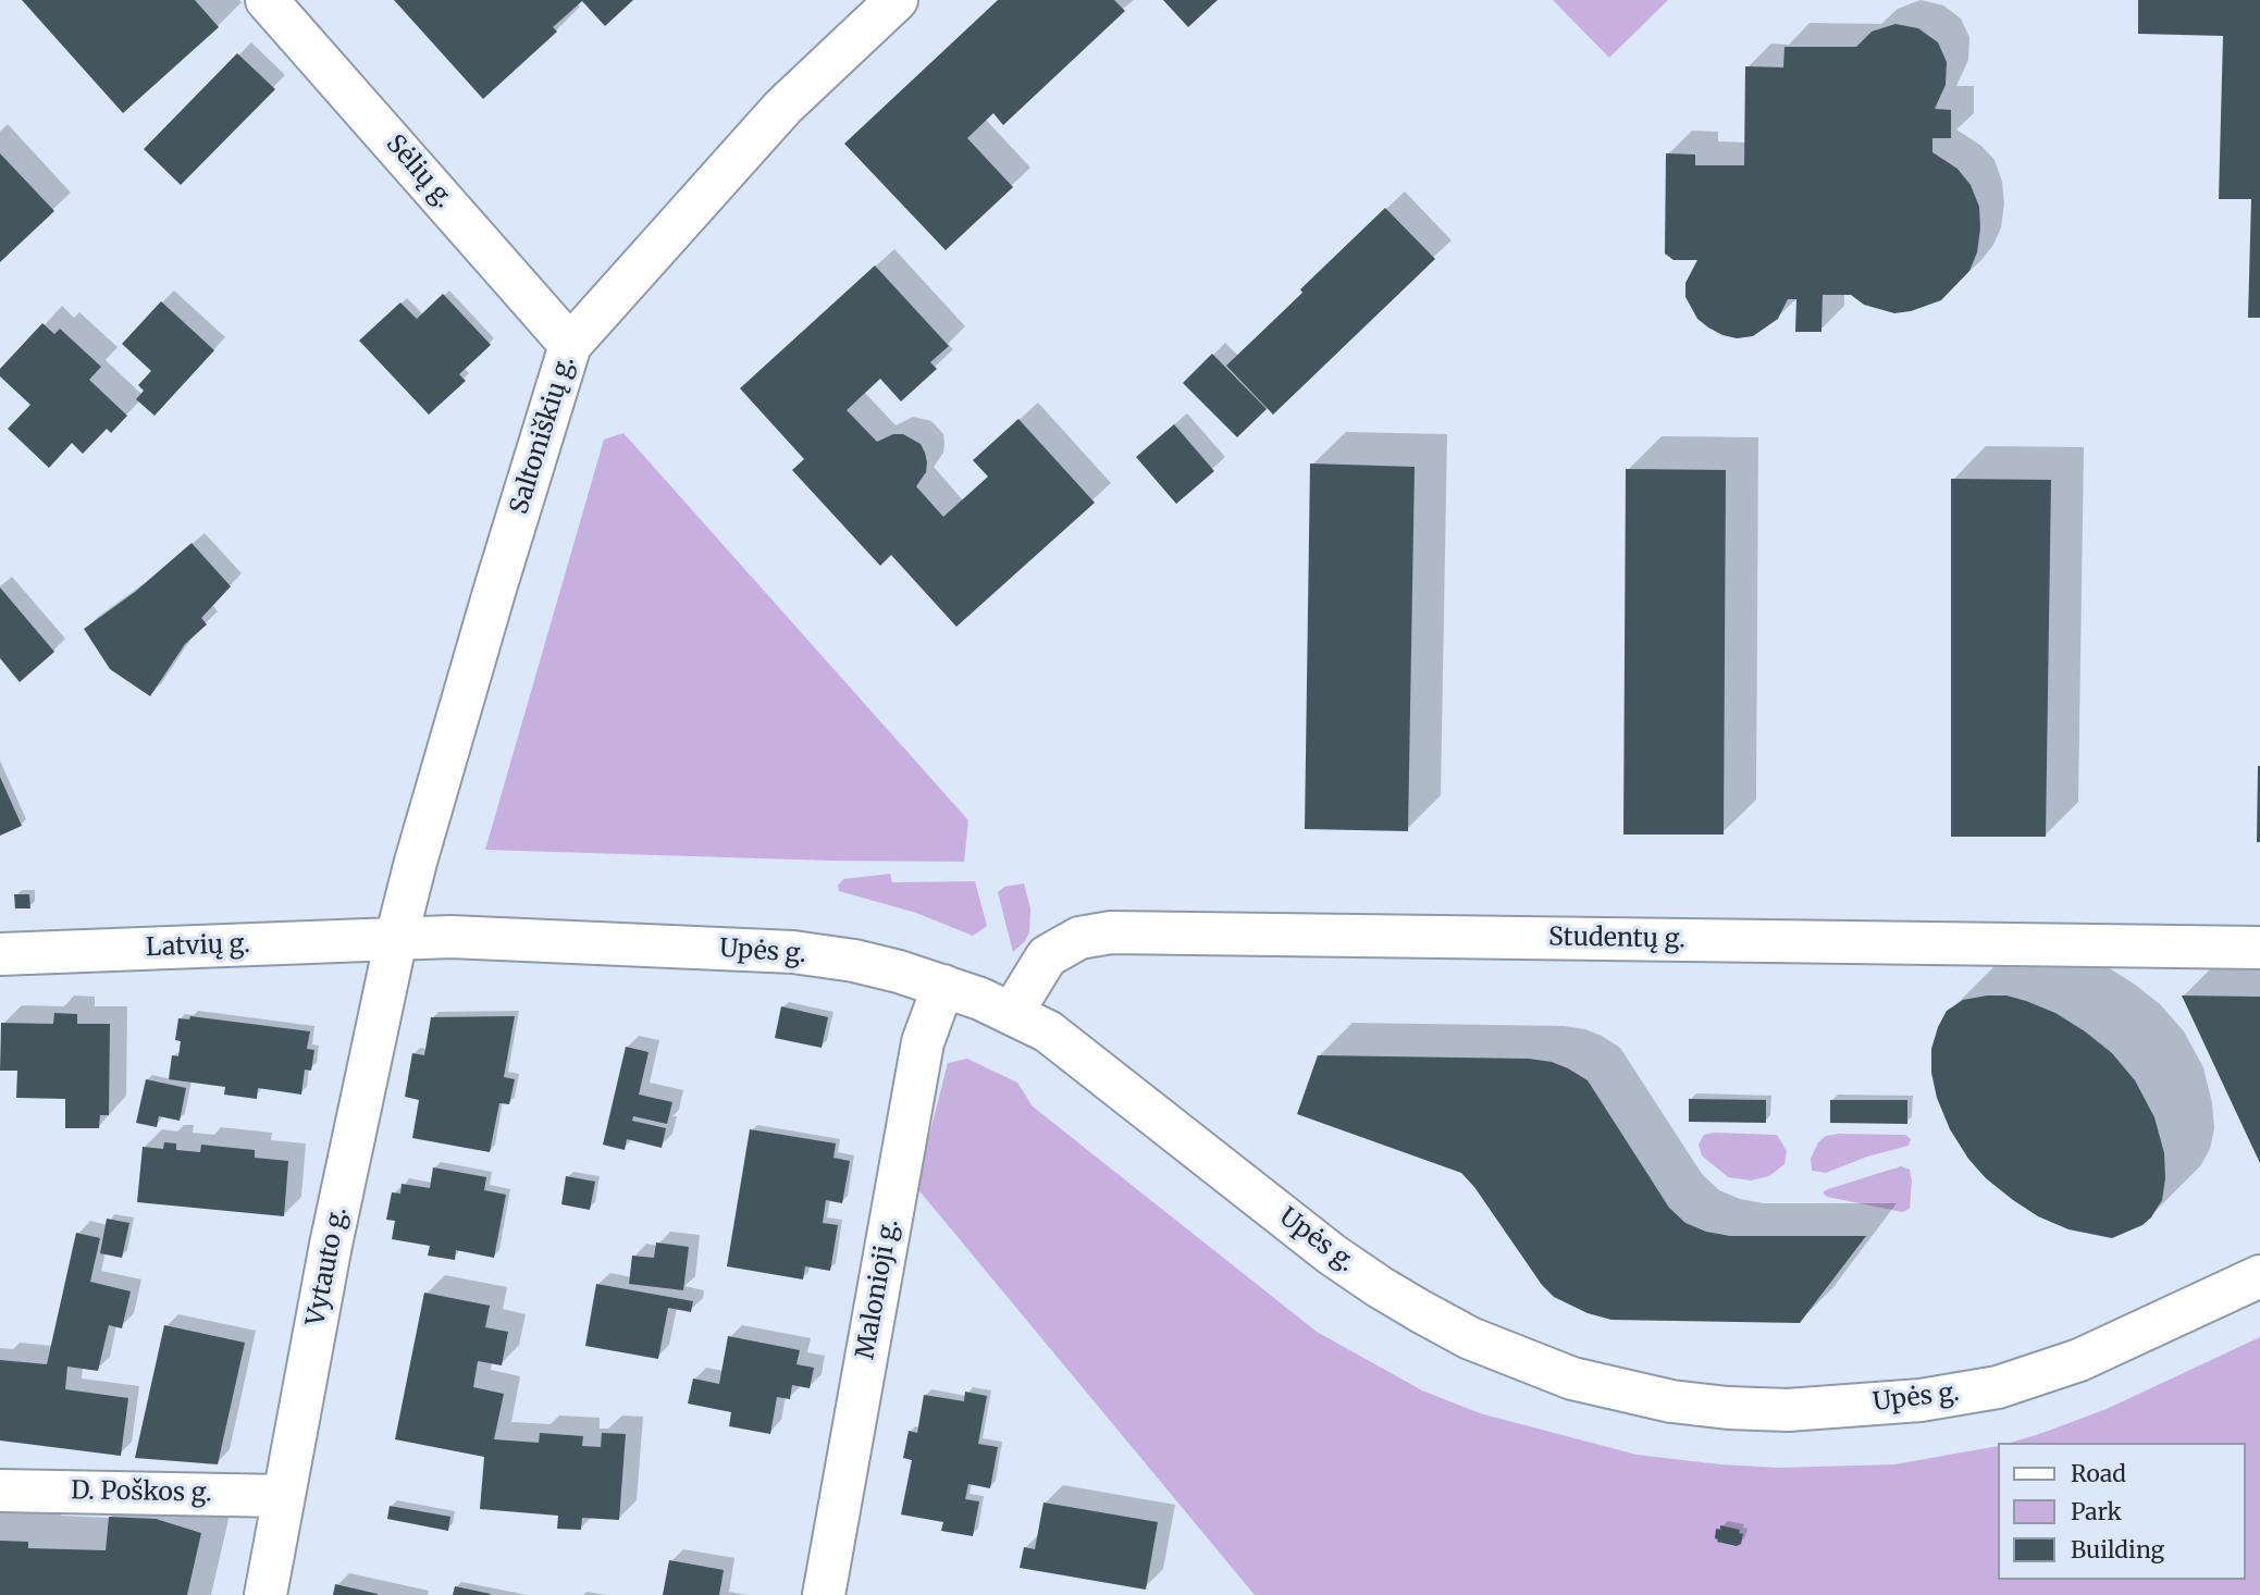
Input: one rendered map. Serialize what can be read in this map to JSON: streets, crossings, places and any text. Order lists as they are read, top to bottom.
{
  "streets": {
    "street": [
      "Sėlių g.",
      "Saltoniškių g.",
      "Studentų g.",
      "Latvių g.",
      "Upės g.",
      "Vytauto g.",
      "Malonioji g.",
      "D. Poškos g."
    ]
  },
  "crossings": [
    ["Sėlių g.", "Saltoniškių g."],
    ["Saltoniškių g.", "Latvių g."],
    ["Saltoniškių g.", "Upės g."],
    ["Saltoniškių g.", "Vytauto g."],
    ["Studentų g.", "Upės g."],
    ["Latvių g.", "Upės g."],
    ["Latvių g.", "Vytauto g."],
    ["Upės g.", "Vytauto g."],
    ["Upės g.", "Malonioji g."],
    ["Vytauto g.", "D. Poškos g."]
  ],
  "legend": ["Road", "Park", "Building"]
}
